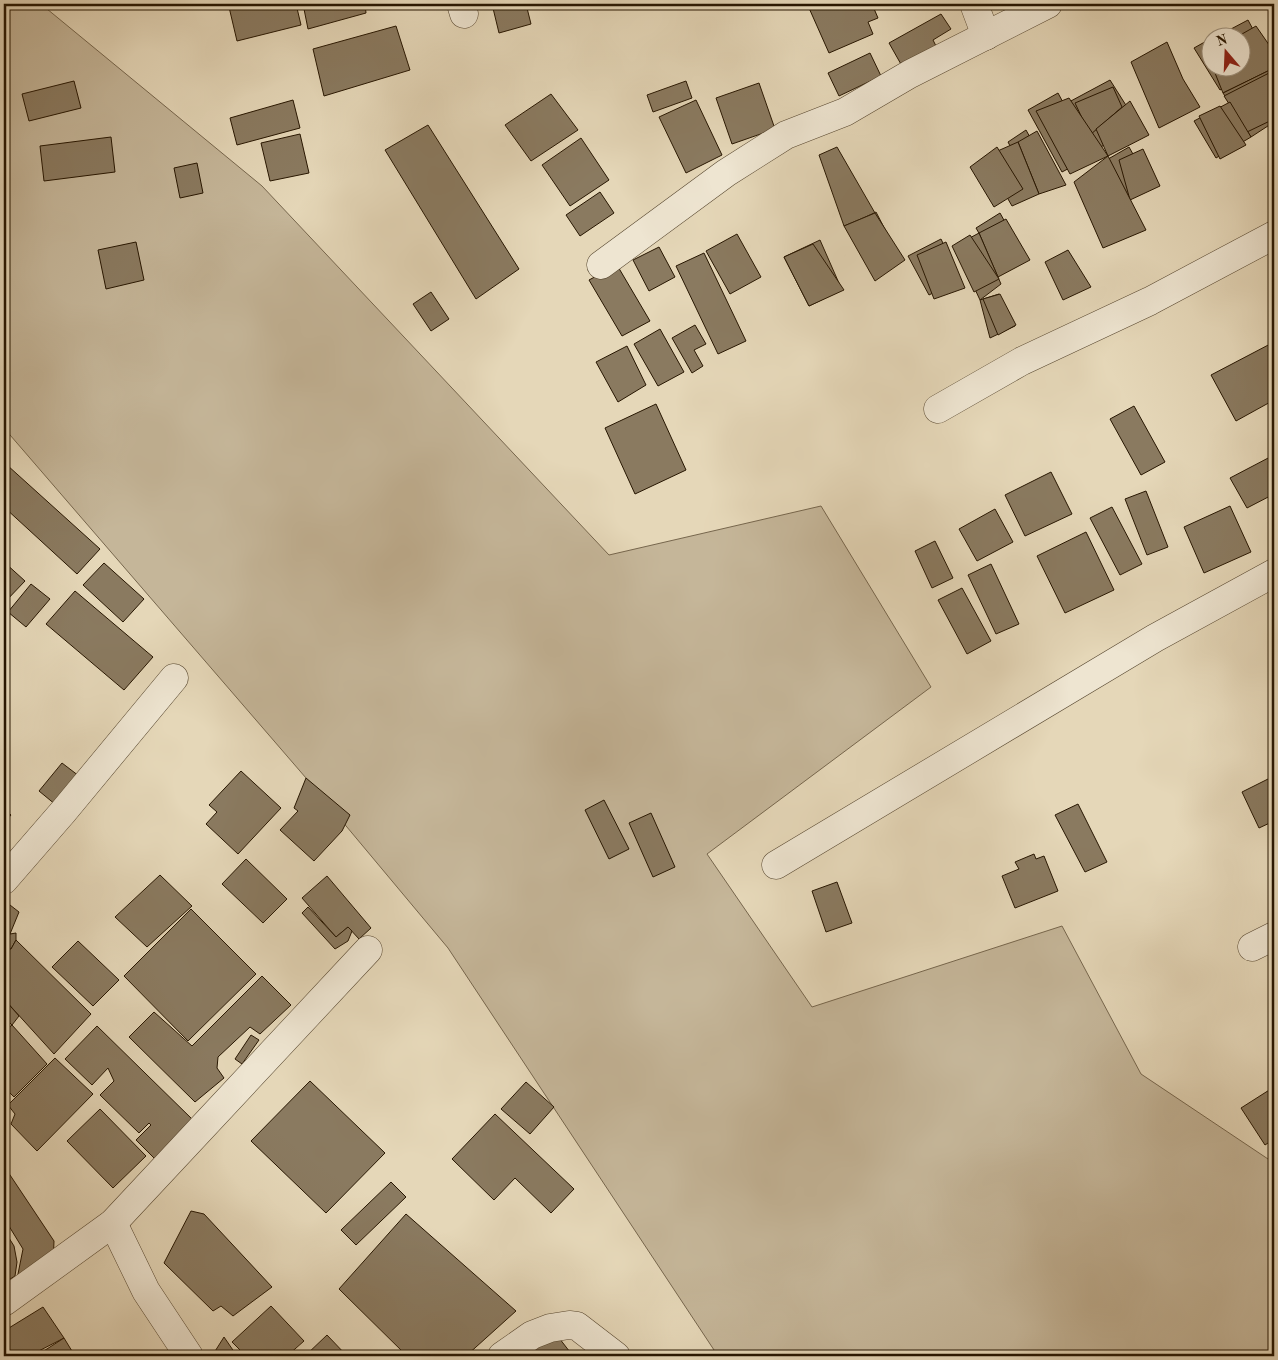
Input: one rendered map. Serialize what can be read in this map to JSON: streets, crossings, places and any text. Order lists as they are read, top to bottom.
{
  "north": "top"
}
